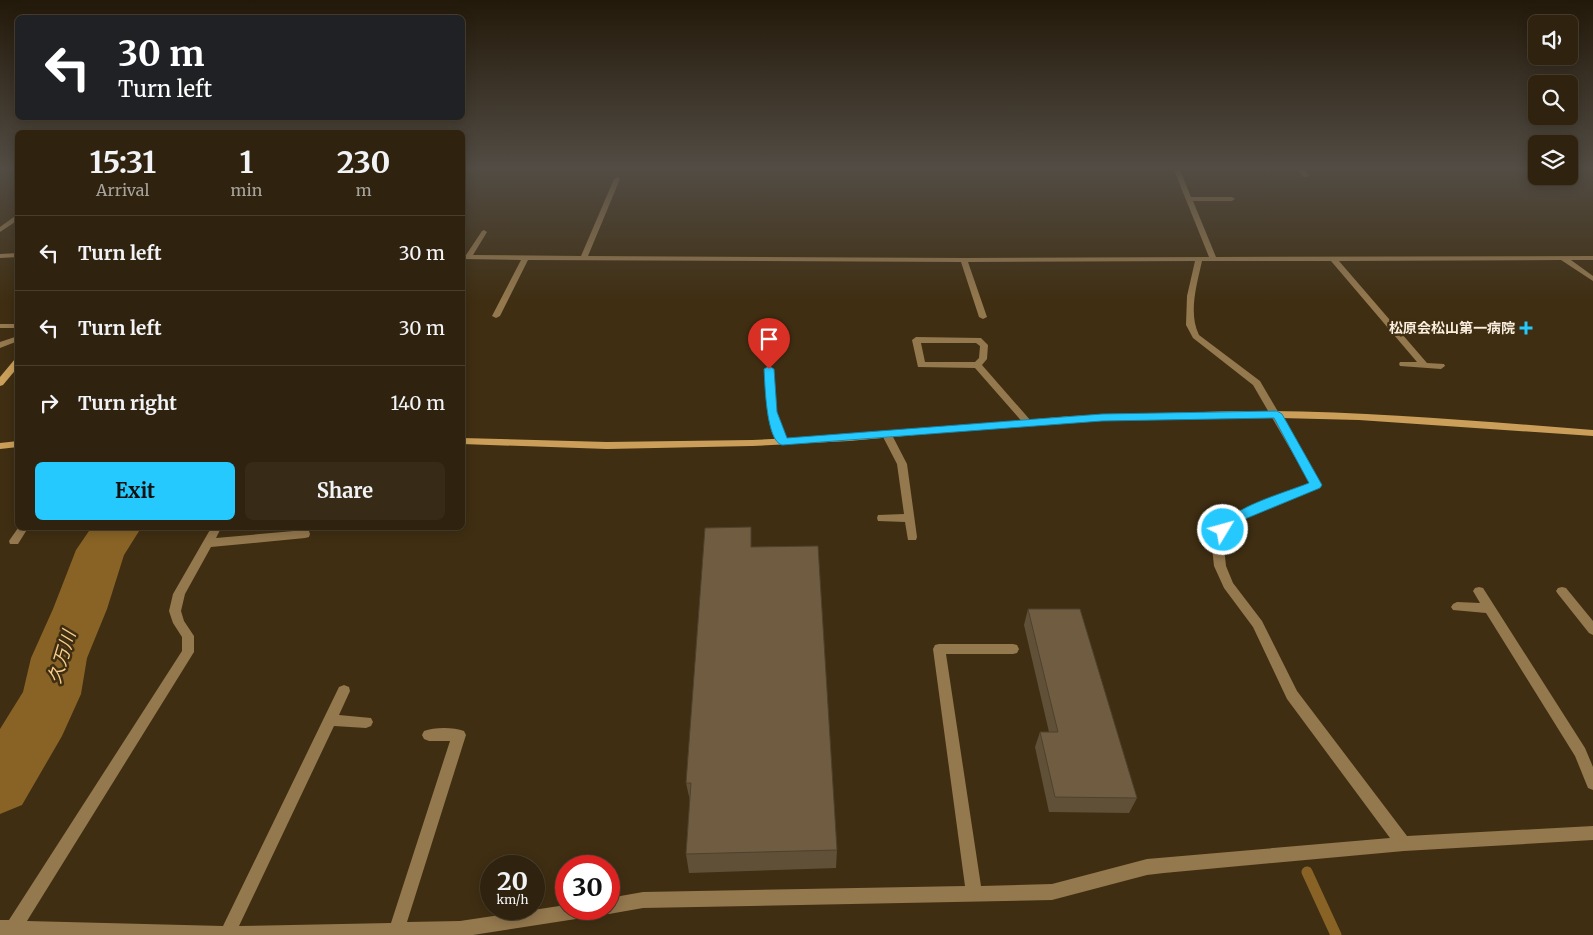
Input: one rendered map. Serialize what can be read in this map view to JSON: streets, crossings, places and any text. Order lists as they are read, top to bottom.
{
  "water": ["久万川"],
  "places": {
    "health": ["松原会松山第一病院"]
  },
  "page": {
    "turn": ["30 m", "Turn left"],
    "eta": [
      "15:31",
      "Arrival",
      "1",
      "min",
      "230",
      "m"
    ],
    "list": [
      {
        "name": "Turn left",
        "value": "30 m"
      },
      {
        "name": "Turn left",
        "value": "30 m"
      },
      {
        "name": "Turn right",
        "value": "140 m"
      }
    ],
    "buttons": ["Exit", "Share"],
    "speed": "20 km/h",
    "limit": "30"
  }
}
